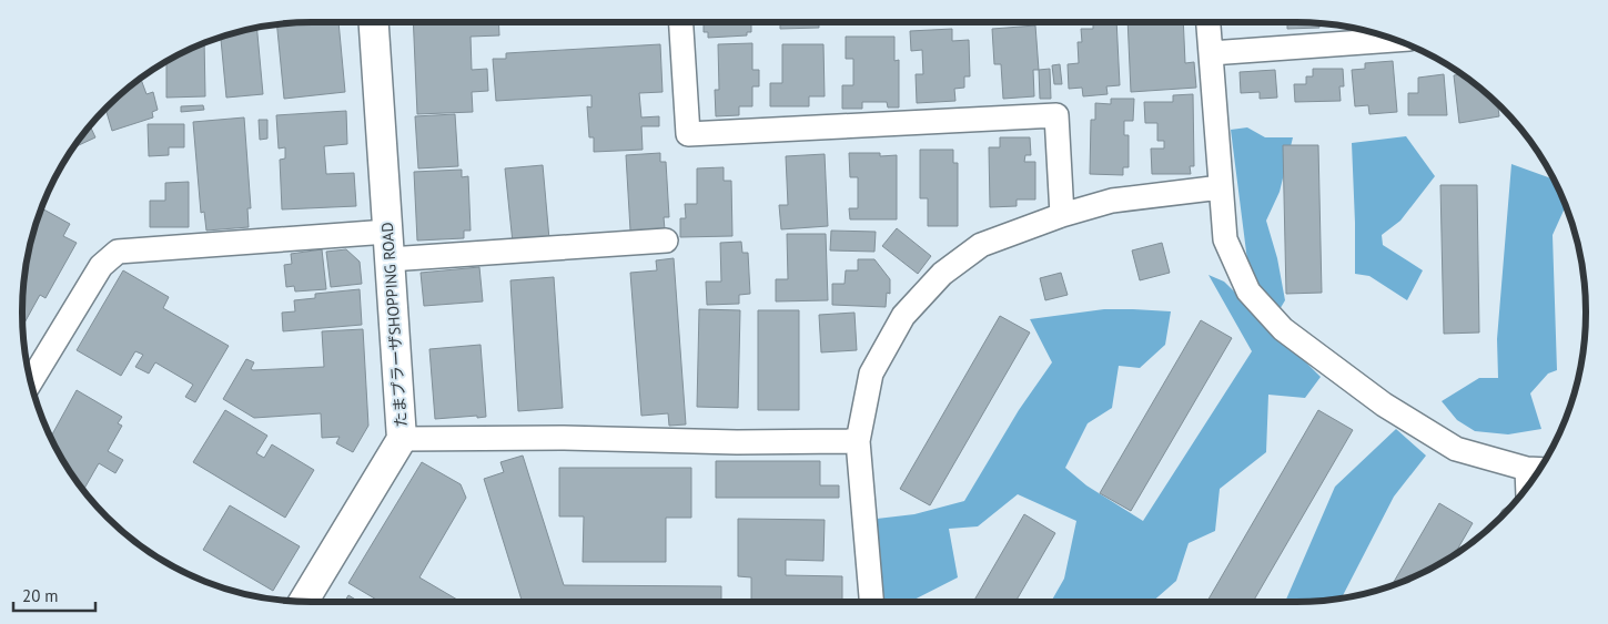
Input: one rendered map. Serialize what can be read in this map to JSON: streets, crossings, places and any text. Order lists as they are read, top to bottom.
{
  "streets": {
    "street": ["たまプラーザSHOPPING ROAD"]
  },
  "scale_bar": "20 m"
}
